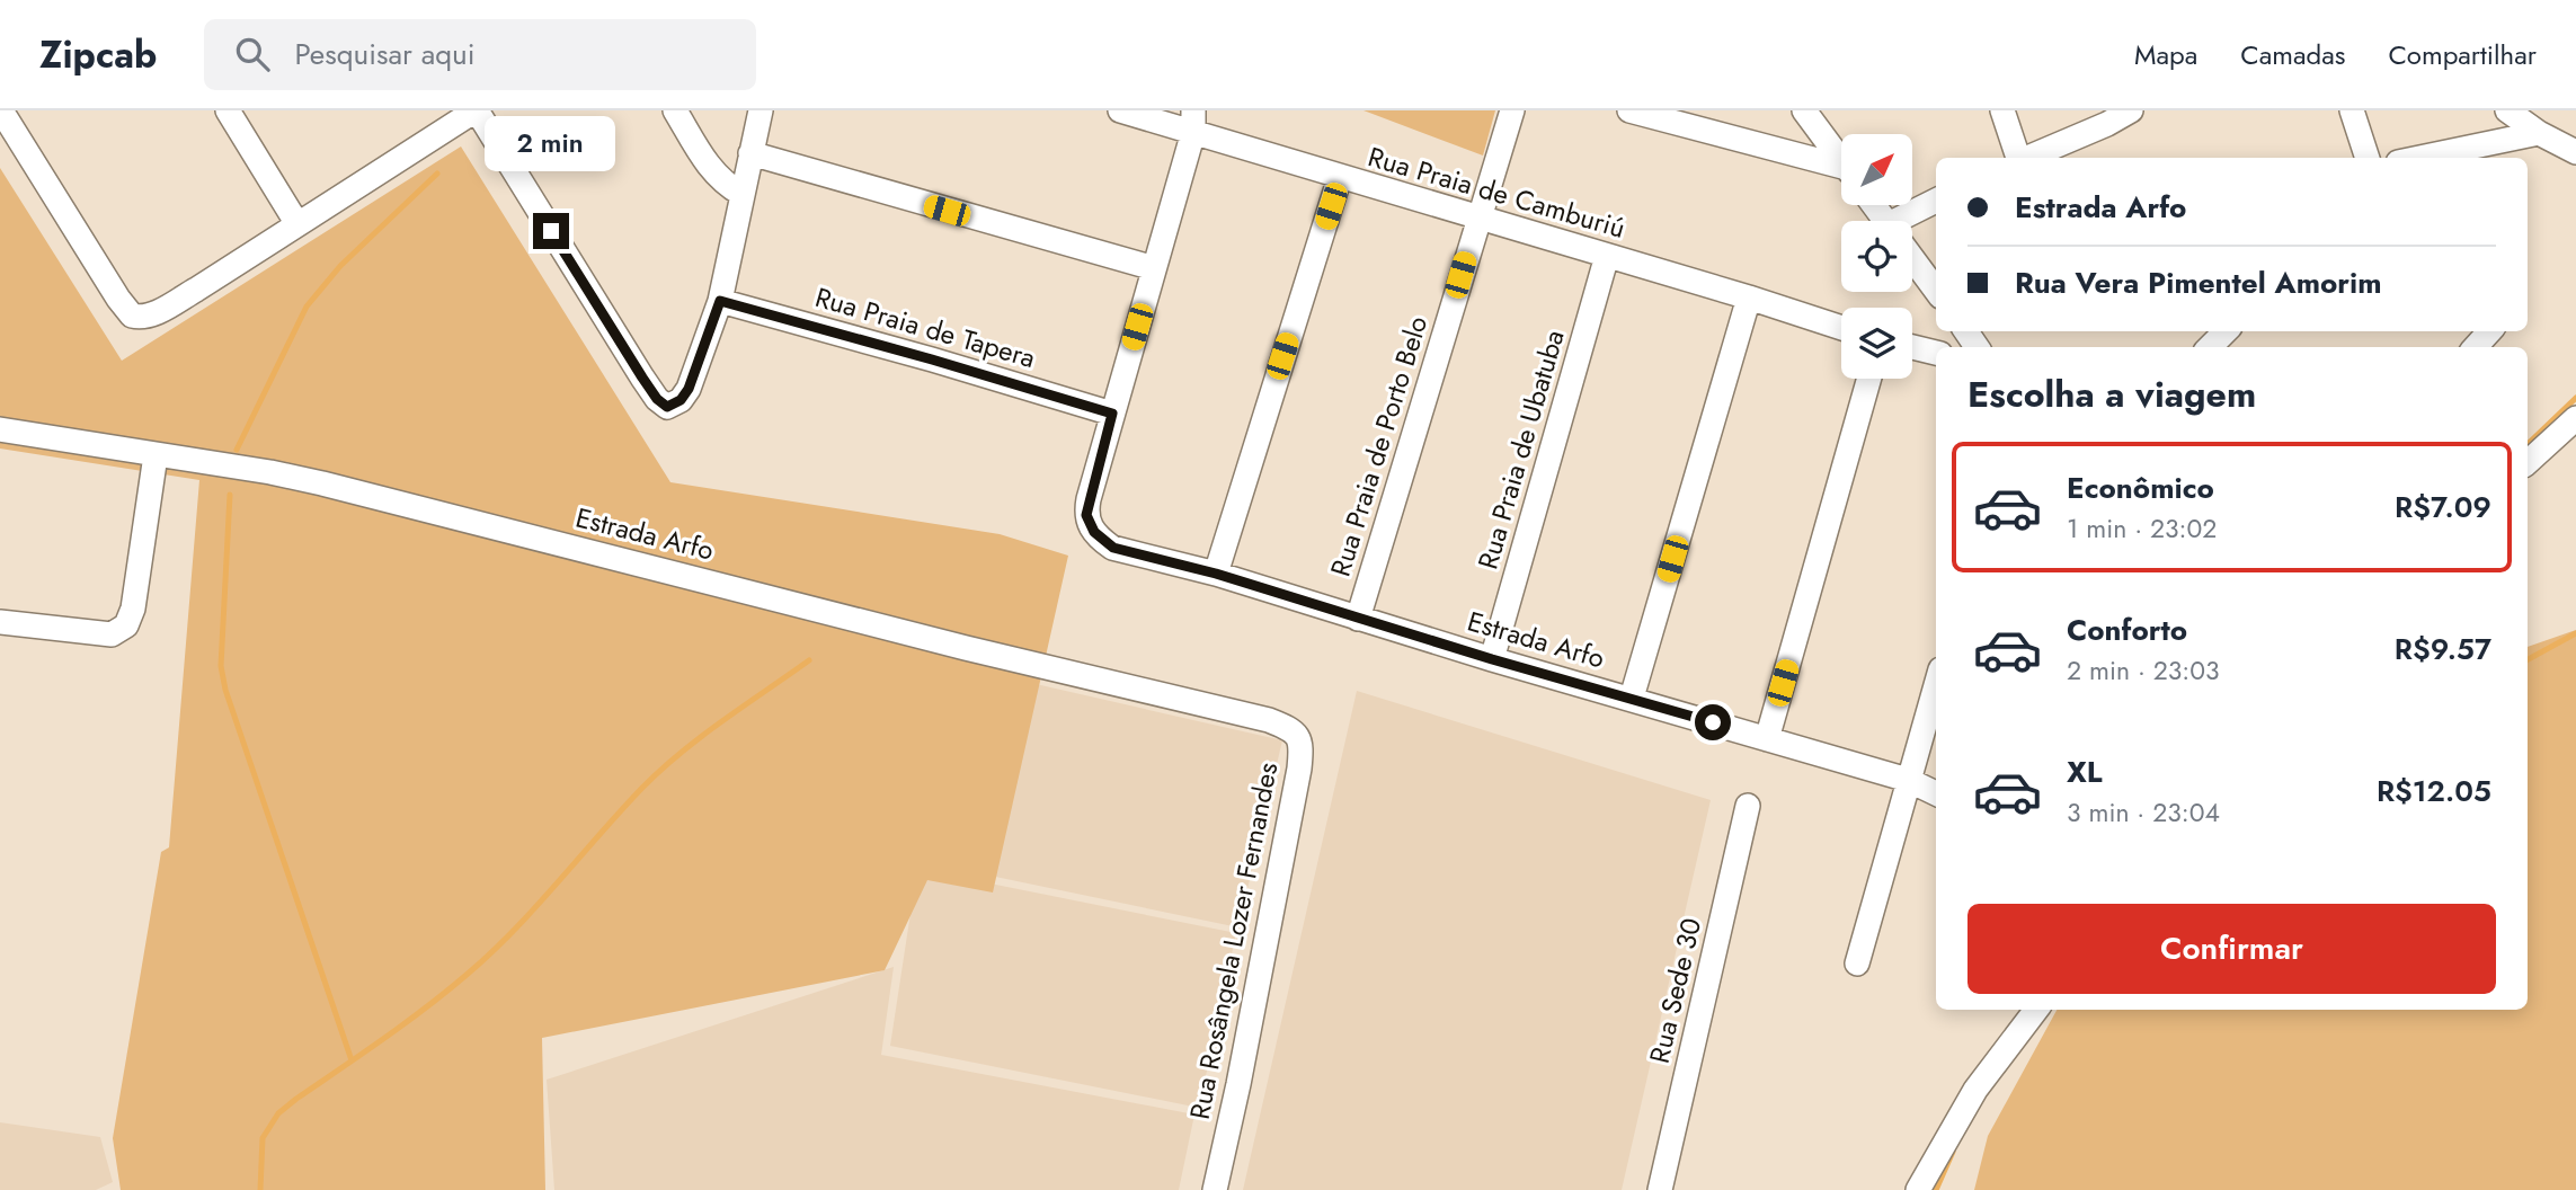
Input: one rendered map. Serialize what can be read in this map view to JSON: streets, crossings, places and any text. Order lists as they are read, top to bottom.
{
  "streets": {
    "street": [
      "Rua Praia de Camburiú",
      "Rua Praia de Tapera",
      "Rua Praia de Porto Belo",
      "Rua Praia de Ubatuba",
      "Estrada Arfo",
      "Rua Rosângela Lozer Fernandes",
      "Rua Sede 30"
    ]
  },
  "crossings": [
    ["Rua Praia de Camburiú", "Rua Praia de Porto Belo"],
    ["Rua Praia de Camburiú", "Rua Praia de Ubatuba"],
    ["Rua Praia de Tapera", "Estrada Arfo"],
    ["Rua Praia de Porto Belo", "Estrada Arfo"],
    ["Rua Praia de Ubatuba", "Estrada Arfo"],
    ["Estrada Arfo", "Rua Rosângela Lozer Fernandes"]
  ],
  "north": "top right",
  "page": {
    "header": "Zipcab",
    "search": "Pesquisar aqui",
    "nav": ["Mapa", "Camadas", "Compartilhar"],
    "bubble": "2 min",
    "banner": ["Estrada Arfo", "Rua Vera Pimentel Amorim"],
    "heading": "Escolha a viagem",
    "list": [
      {
        "name": "Econômico",
        "note": "1 min · 23:02",
        "value": "R$7.09"
      },
      {
        "name": "Conforto",
        "note": "2 min · 23:03",
        "value": "R$9.57"
      },
      {
        "name": "XL",
        "note": "3 min · 23:04",
        "value": "R$12.05"
      }
    ],
    "buttons": "Confirmar"
  }
}
